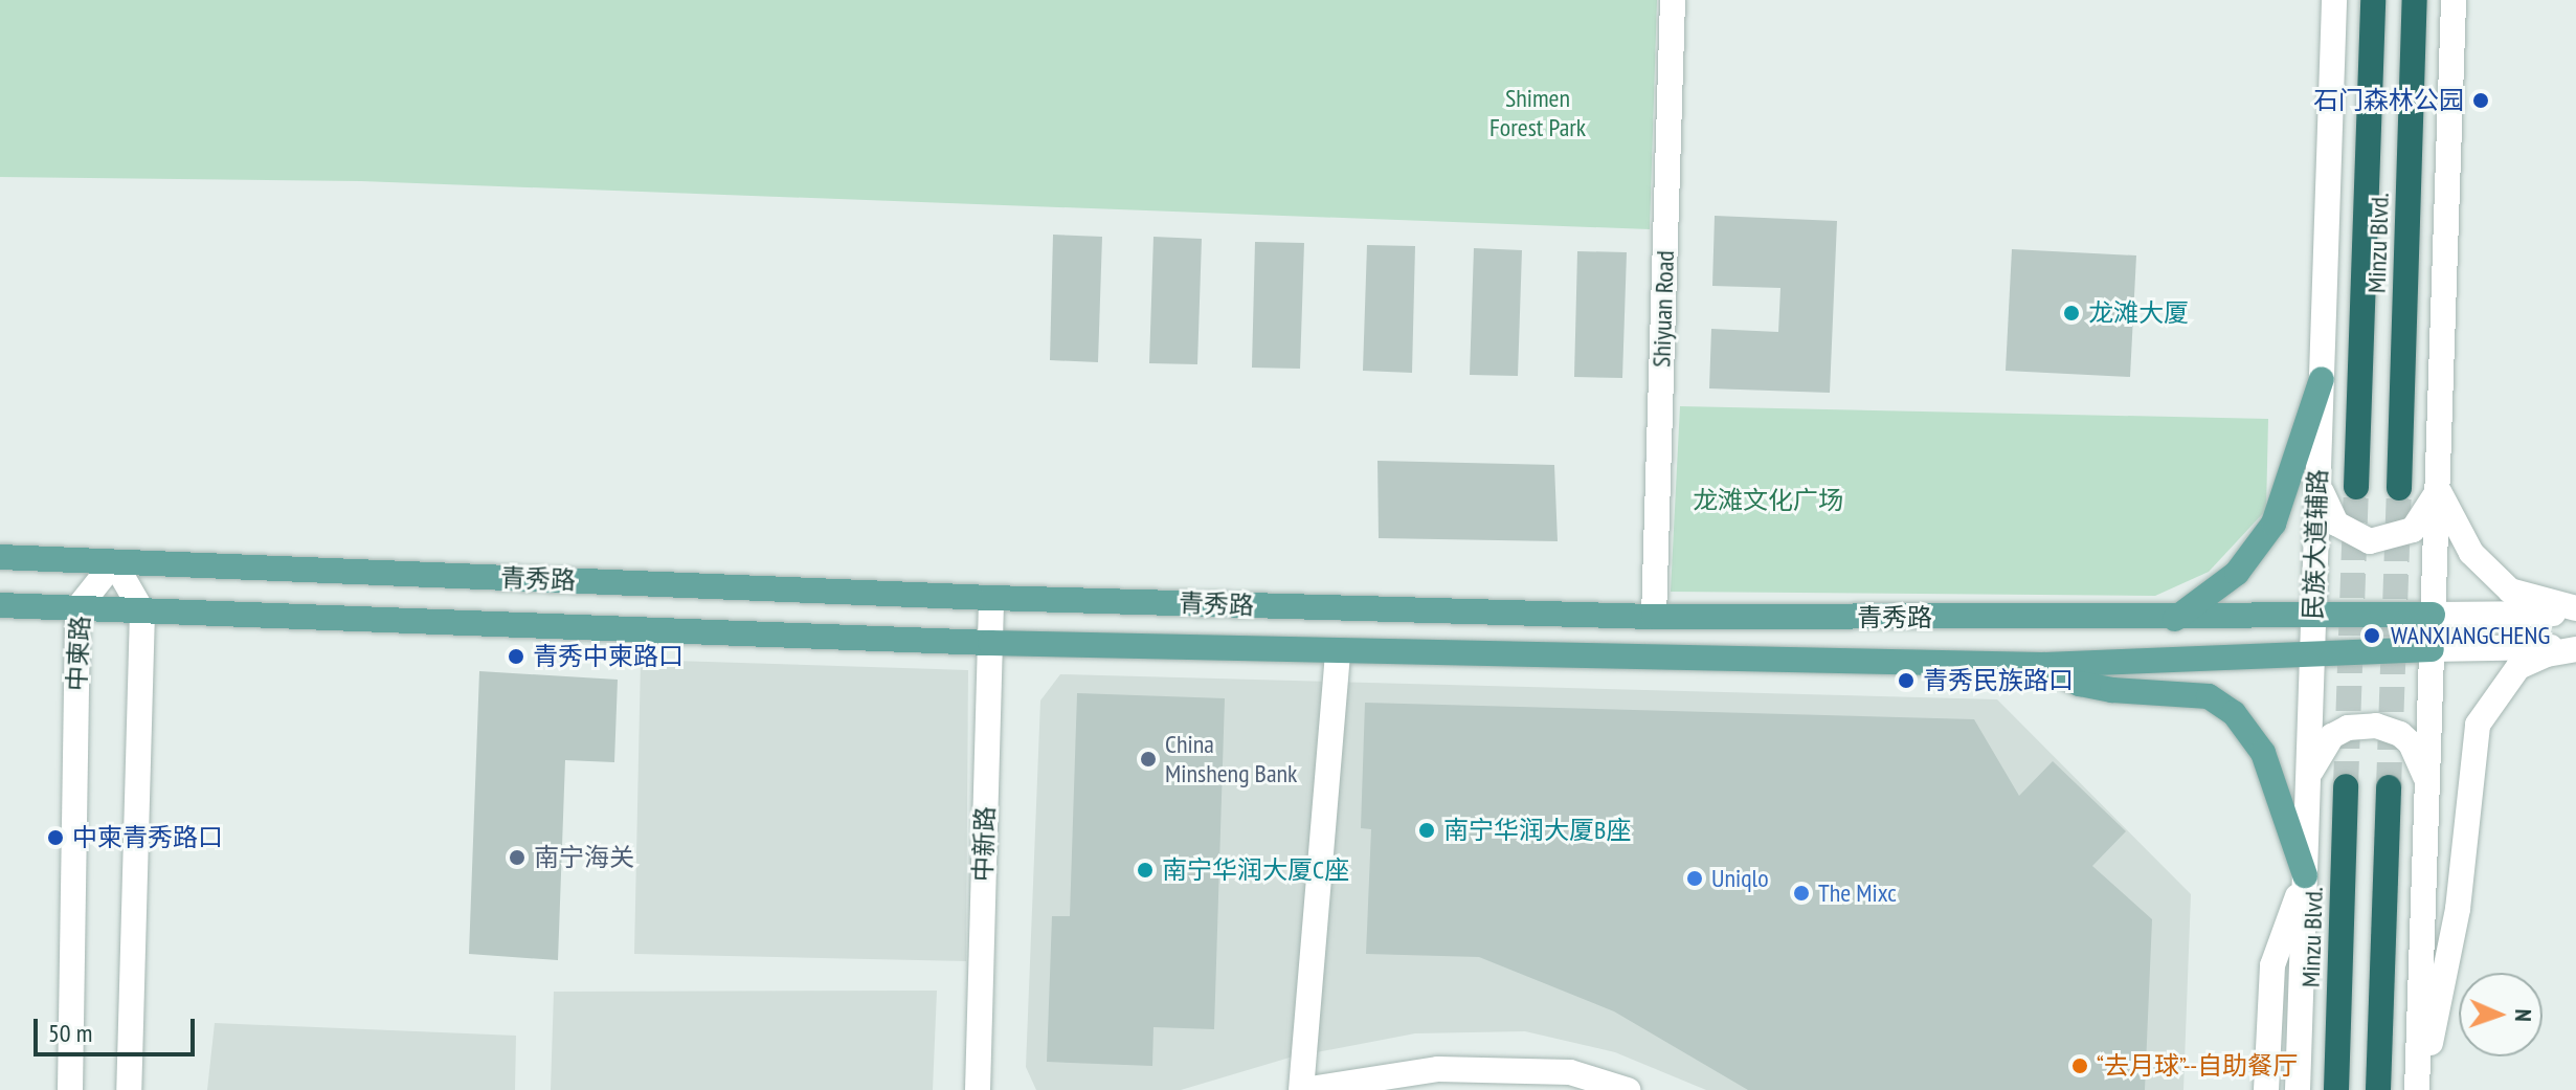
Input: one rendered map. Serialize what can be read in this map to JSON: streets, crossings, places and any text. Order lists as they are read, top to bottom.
{
  "streets": {
    "highway": ["Minzu Blvd."],
    "main road": ["青秀路"],
    "street": [
      "Shiyuan Road",
      "民族大道辅路",
      "中柬路",
      "中新路"
    ]
  },
  "crossings": [
    ["Shiyuan Road", "青秀路"],
    ["民族大道辅路", "青秀路"],
    ["青秀路", "中柬路"],
    ["青秀路", "中新路"]
  ],
  "parks": ["Shimen Forest Park", "龙滩文化广场"],
  "places": [
    "石门森林公园",
    "龙滩大厦",
    "WANXIANGCHENG",
    "青秀中柬路口",
    "青秀民族路口",
    "China Minsheng Bank",
    "南宁华润大厦B座",
    "中柬青秀路口",
    "南宁海关",
    "南宁华润大厦C座",
    "Uniqlo",
    "The Mixc",
    "“去月球”--自助餐厅"
  ],
  "scale_bar": "50 m",
  "north": "right"
}
